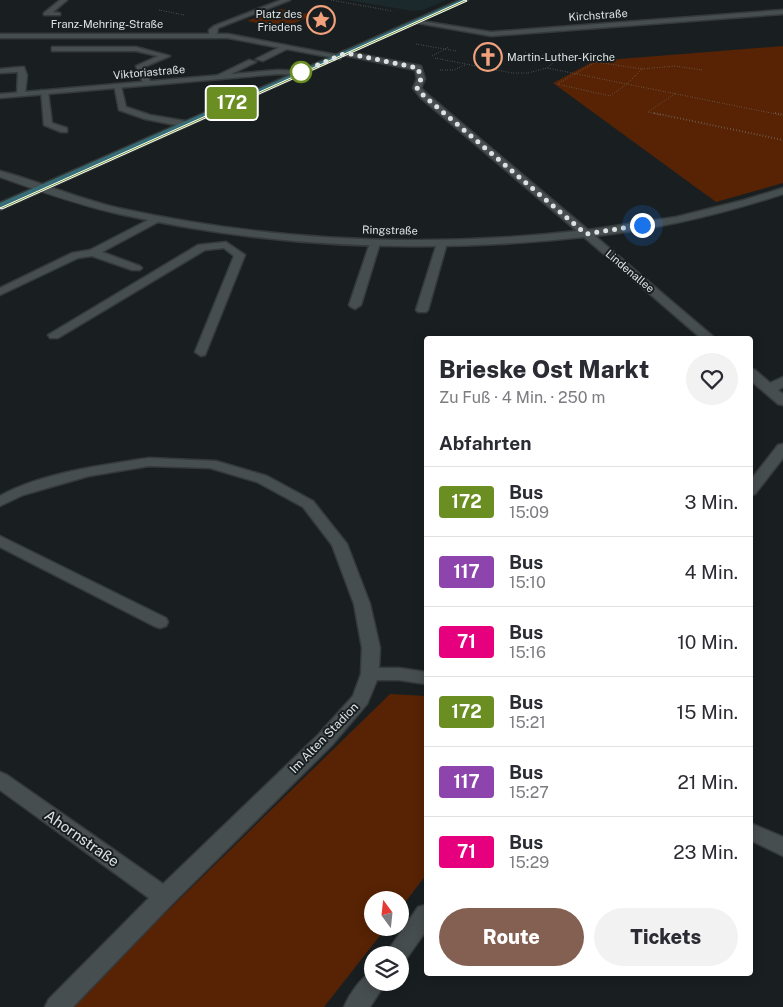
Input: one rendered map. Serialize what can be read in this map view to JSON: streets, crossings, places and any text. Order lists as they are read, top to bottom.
{
  "streets": {
    "street": [
      "Kirchstraße",
      "Franz-Mehring-Straße",
      "Viktoriastraße",
      "Ringstraße",
      "Lindenallee",
      "Im Alten Stadion",
      "Ahornstraße"
    ]
  },
  "crossings": [
    ["Ringstraße", "Lindenallee"],
    ["Im Alten Stadion", "Ahornstraße"]
  ],
  "places": {
    "place": ["Platz des Friedens"],
    "church": ["Martin-Luther-Kirche"]
  },
  "lines": ["bus line 172"],
  "north": "top",
  "page": {
    "on_map": "172",
    "heading": [
      ["Brieske Ost Markt", "Zu Fuß · 4 Min. · 250 m"],
      "Abfahrten"
    ],
    "list": [
      {
        "mark": "172",
        "name": "Bus",
        "note": "15:09",
        "value": "3 Min."
      },
      {
        "mark": "117",
        "name": "Bus",
        "note": "15:10",
        "value": "4 Min."
      },
      {
        "mark": "71",
        "name": "Bus",
        "note": "15:16",
        "value": "10 Min."
      },
      {
        "mark": "172",
        "name": "Bus",
        "note": "15:21",
        "value": "15 Min."
      },
      {
        "mark": "117",
        "name": "Bus",
        "note": "15:27",
        "value": "21 Min."
      },
      {
        "mark": "71",
        "name": "Bus",
        "note": "15:29",
        "value": "23 Min."
      }
    ],
    "buttons": ["Route", "Tickets"]
  }
}
